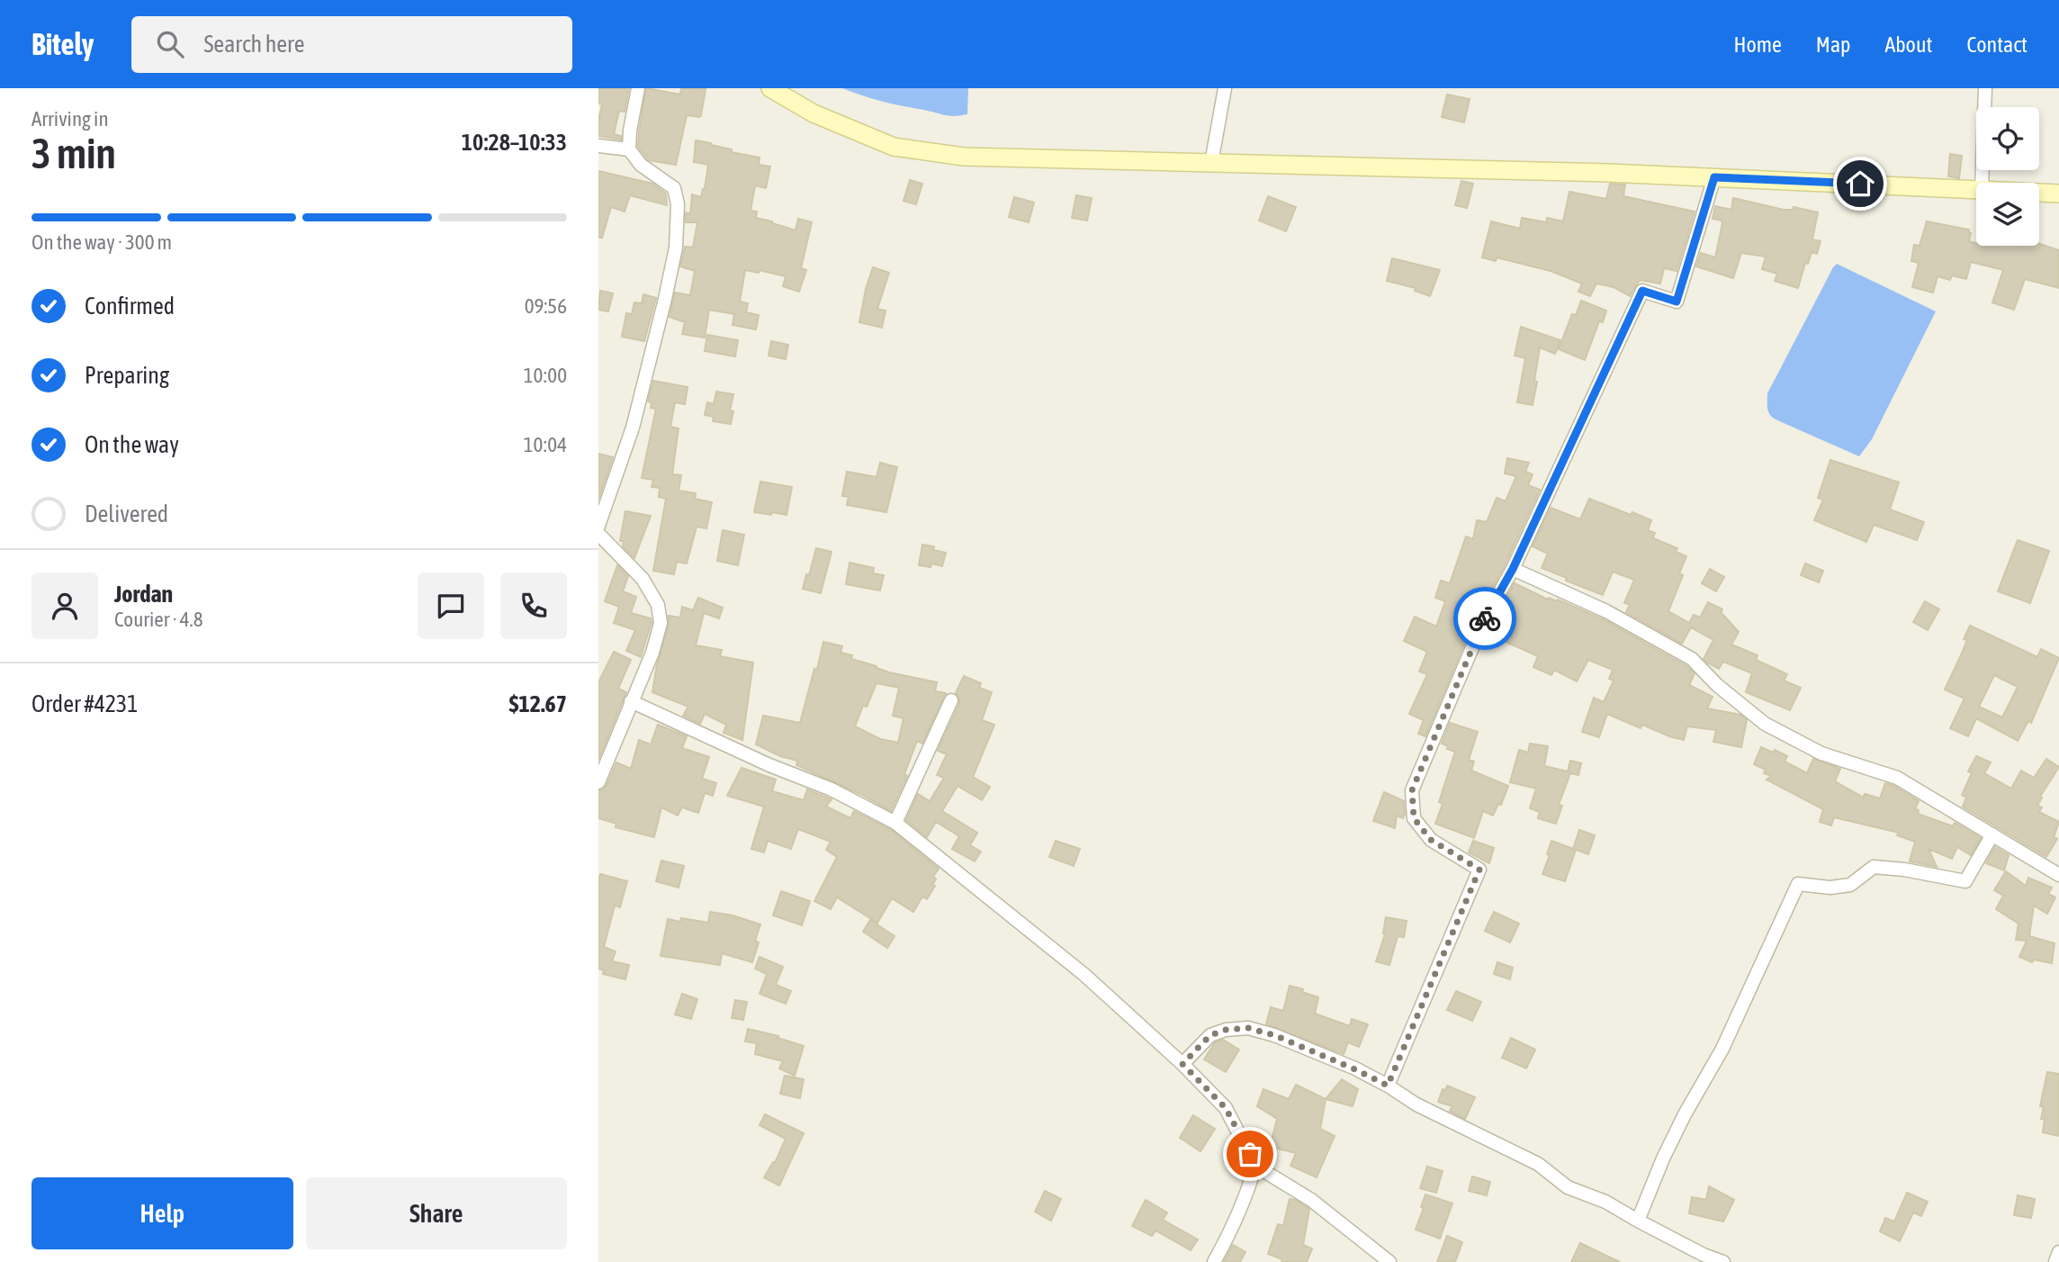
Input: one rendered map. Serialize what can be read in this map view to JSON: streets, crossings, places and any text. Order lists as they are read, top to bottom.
{
  "page": {
    "header": "Bitely",
    "search": "Search here",
    "nav": [
      "Home",
      "Map",
      "About",
      "Contact"
    ],
    "heading": ["3 min", "Arriving in", "10:28–10:33"],
    "panel": [
      "Jordan",
      "Courier · 4.8",
      "Order #4231",
      "$12.67"
    ],
    "bar": "On the way · 300 m",
    "list": [
      ["Confirmed", "09:56"],
      ["Preparing", "10:00"],
      ["On the way", "10:04"],
      "Delivered"
    ],
    "buttons": ["Help", "Share"]
  }
}
